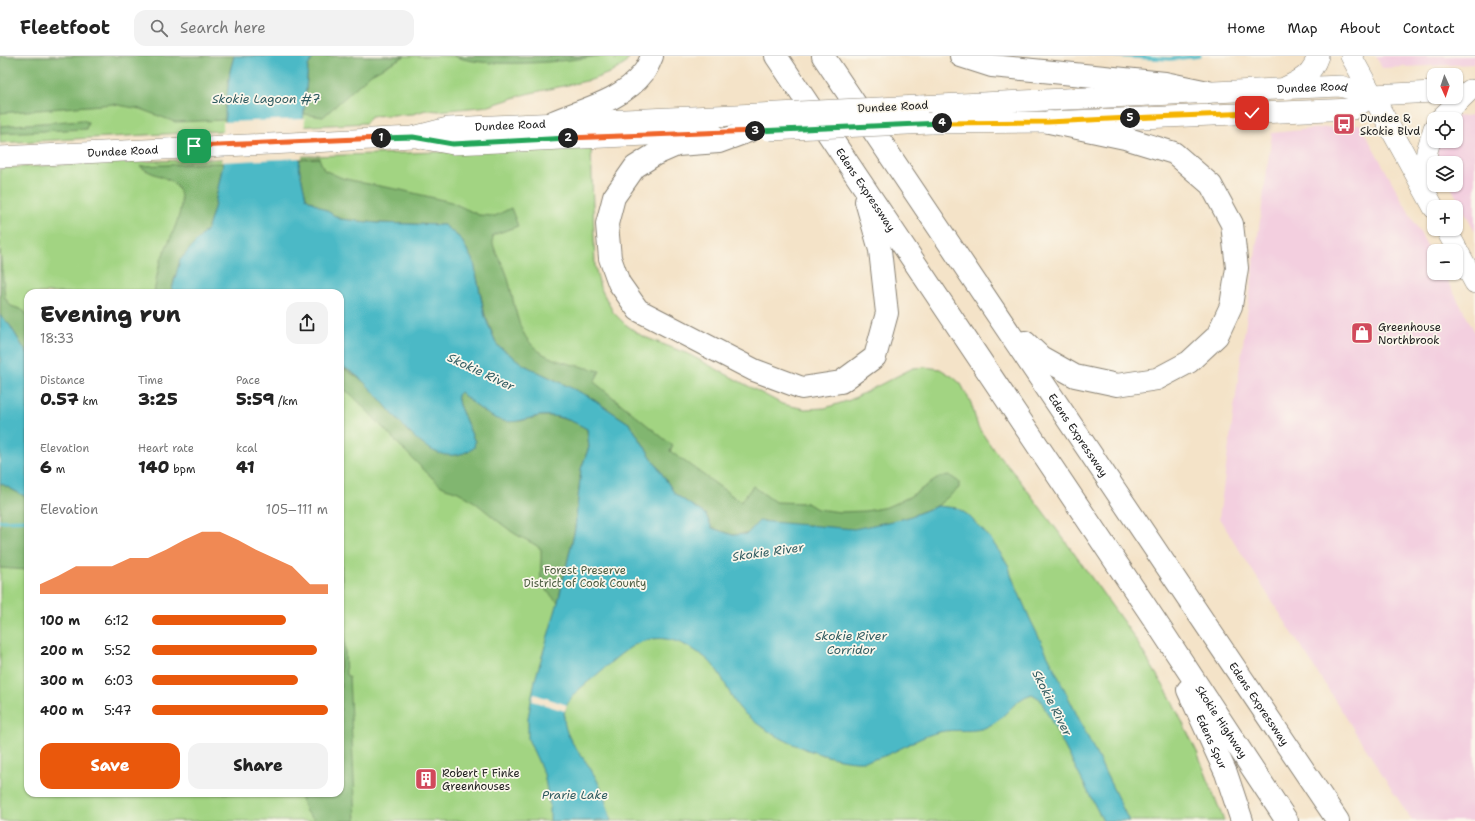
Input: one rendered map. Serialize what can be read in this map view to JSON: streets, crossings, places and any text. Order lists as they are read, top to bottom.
{
  "streets": {
    "highway": ["Edens Expressway", "Skokie Highway", "Edens Spur"],
    "main road": ["Dundee Road"]
  },
  "crossings": [
    ["Edens Expressway", "Skokie Highway"],
    ["Edens Expressway", "Edens Spur"],
    ["Skokie Highway", "Edens Spur"]
  ],
  "water": [
    "Skokie Lagoon #7",
    "Skokie River",
    "Skokie River Corridor",
    "Prarie Lake"
  ],
  "parks": ["Forest Preserve District of Cook County"],
  "places": {
    "bus stop": ["Dundee & Skokie Blvd"],
    "shop": ["Greenhouse Northbrook"],
    "building": ["Robert F Finke Greenhouses"]
  },
  "north": "bottom",
  "page": {
    "header": "Fleetfoot",
    "search": "Search here",
    "nav": [
      "Home",
      "Map",
      "About",
      "Contact"
    ],
    "map_buttons": ["+", "−"],
    "pins": [
      "5",
      "4",
      "3",
      "1",
      "2"
    ],
    "heading": ["Evening run", "18:33"],
    "stats": [
      ["Distance", "0.57 km"],
      ["Time", "3:25"],
      ["Pace", "5:59 /km"],
      ["Elevation", "6 m"],
      ["Heart rate", "140 bpm"],
      ["kcal", "41"]
    ],
    "chart": ["Elevation", "105–111 m"],
    "list": [
      {
        "name": "100 m",
        "note": "6:12"
      },
      {
        "name": "200 m",
        "note": "5:52"
      },
      {
        "name": "300 m",
        "note": "6:03"
      },
      {
        "name": "400 m",
        "note": "5:47"
      }
    ],
    "buttons": ["Save", "Share"]
  }
}
